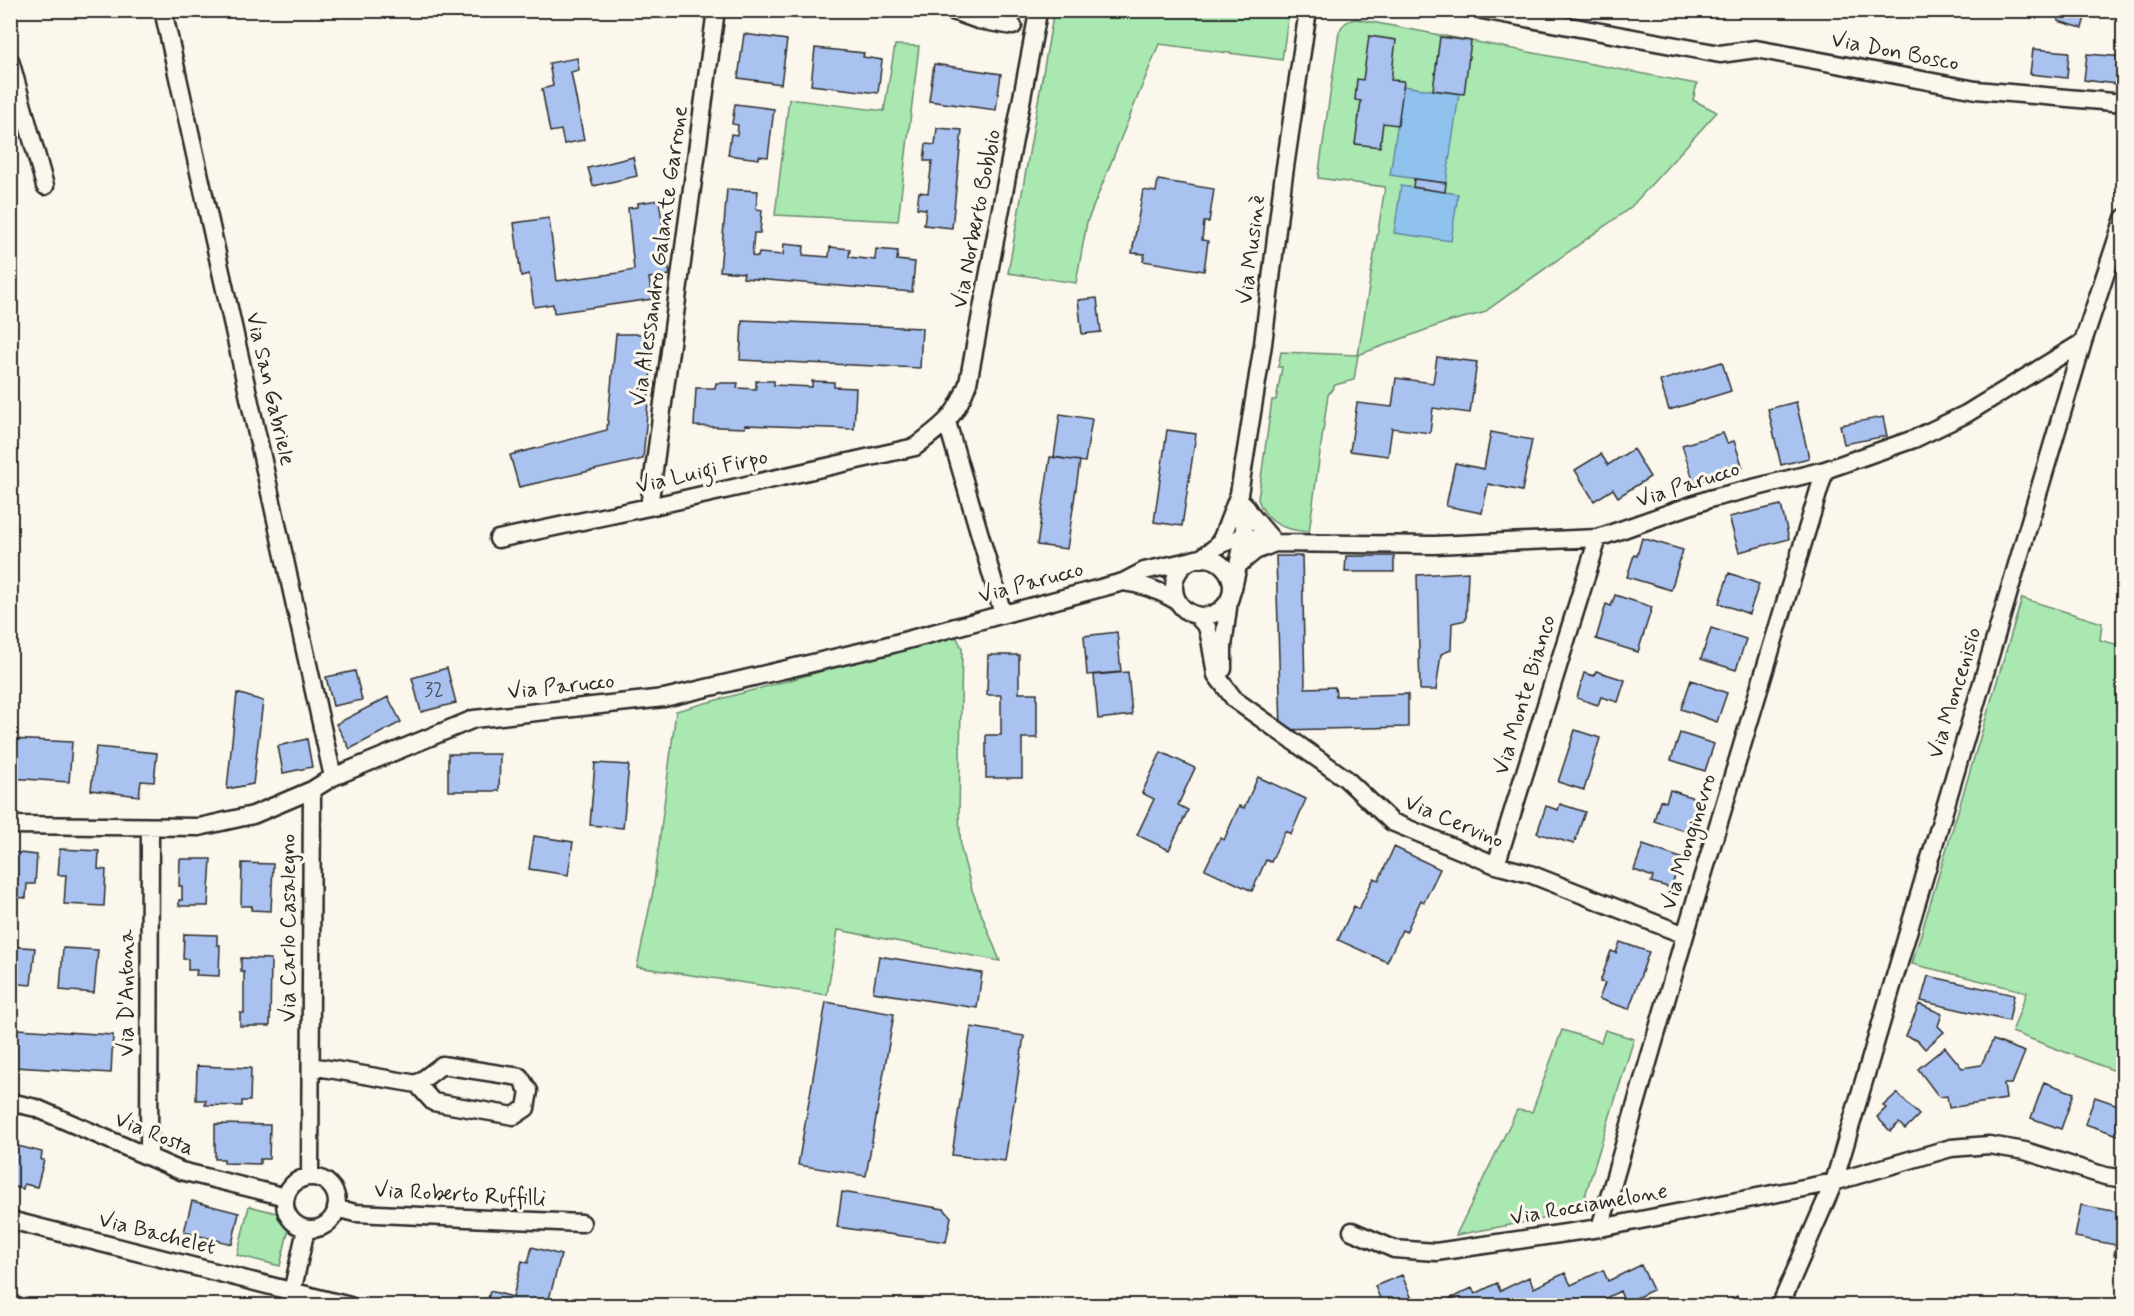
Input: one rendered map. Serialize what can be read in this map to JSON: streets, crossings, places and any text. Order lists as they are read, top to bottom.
{
  "streets": {
    "street": [
      "Via Don Bosco",
      "Via Norberto Bobbio",
      "Via Musinè",
      "Via Alessandro Galante Garrone",
      "Via San Gabriele",
      "Via Luigi Firpo",
      "Via Parucco",
      "Via Moncenisio",
      "Via Monte Bianco",
      "Via Cervino",
      "Via Monginevro",
      "Via Carlo Casalegno",
      "Via D'Antona",
      "Via Rosta",
      "Via Roberto Ruffilli",
      "Via Rocciamelone",
      "Via Bachelet"
    ]
  },
  "crossings": [
    ["Via Norberto Bobbio", "Via Luigi Firpo"],
    ["Via Alessandro Galante Garrone", "Via Luigi Firpo"],
    ["Via San Gabriele", "Via Parucco"],
    ["Via Parucco", "Via Moncenisio"],
    ["Via Parucco", "Via Monte Bianco"],
    ["Via Parucco", "Via Cervino"],
    ["Via Parucco", "Via Monginevro"],
    ["Via Parucco", "Via Carlo Casalegno"],
    ["Via Parucco", "Via D'Antona"],
    ["Via Moncenisio", "Via Rocciamelone"],
    ["Via Monte Bianco", "Via Cervino"],
    ["Via Cervino", "Via Monginevro"],
    ["Via Monginevro", "Via Rocciamelone"],
    ["Via Carlo Casalegno", "Via Rosta"],
    ["Via Carlo Casalegno", "Via Roberto Ruffilli"],
    ["Via D'Antona", "Via Rosta"],
    ["Via Rosta", "Via Roberto Ruffilli"]
  ],
  "house_numbers": ["32"]
}
